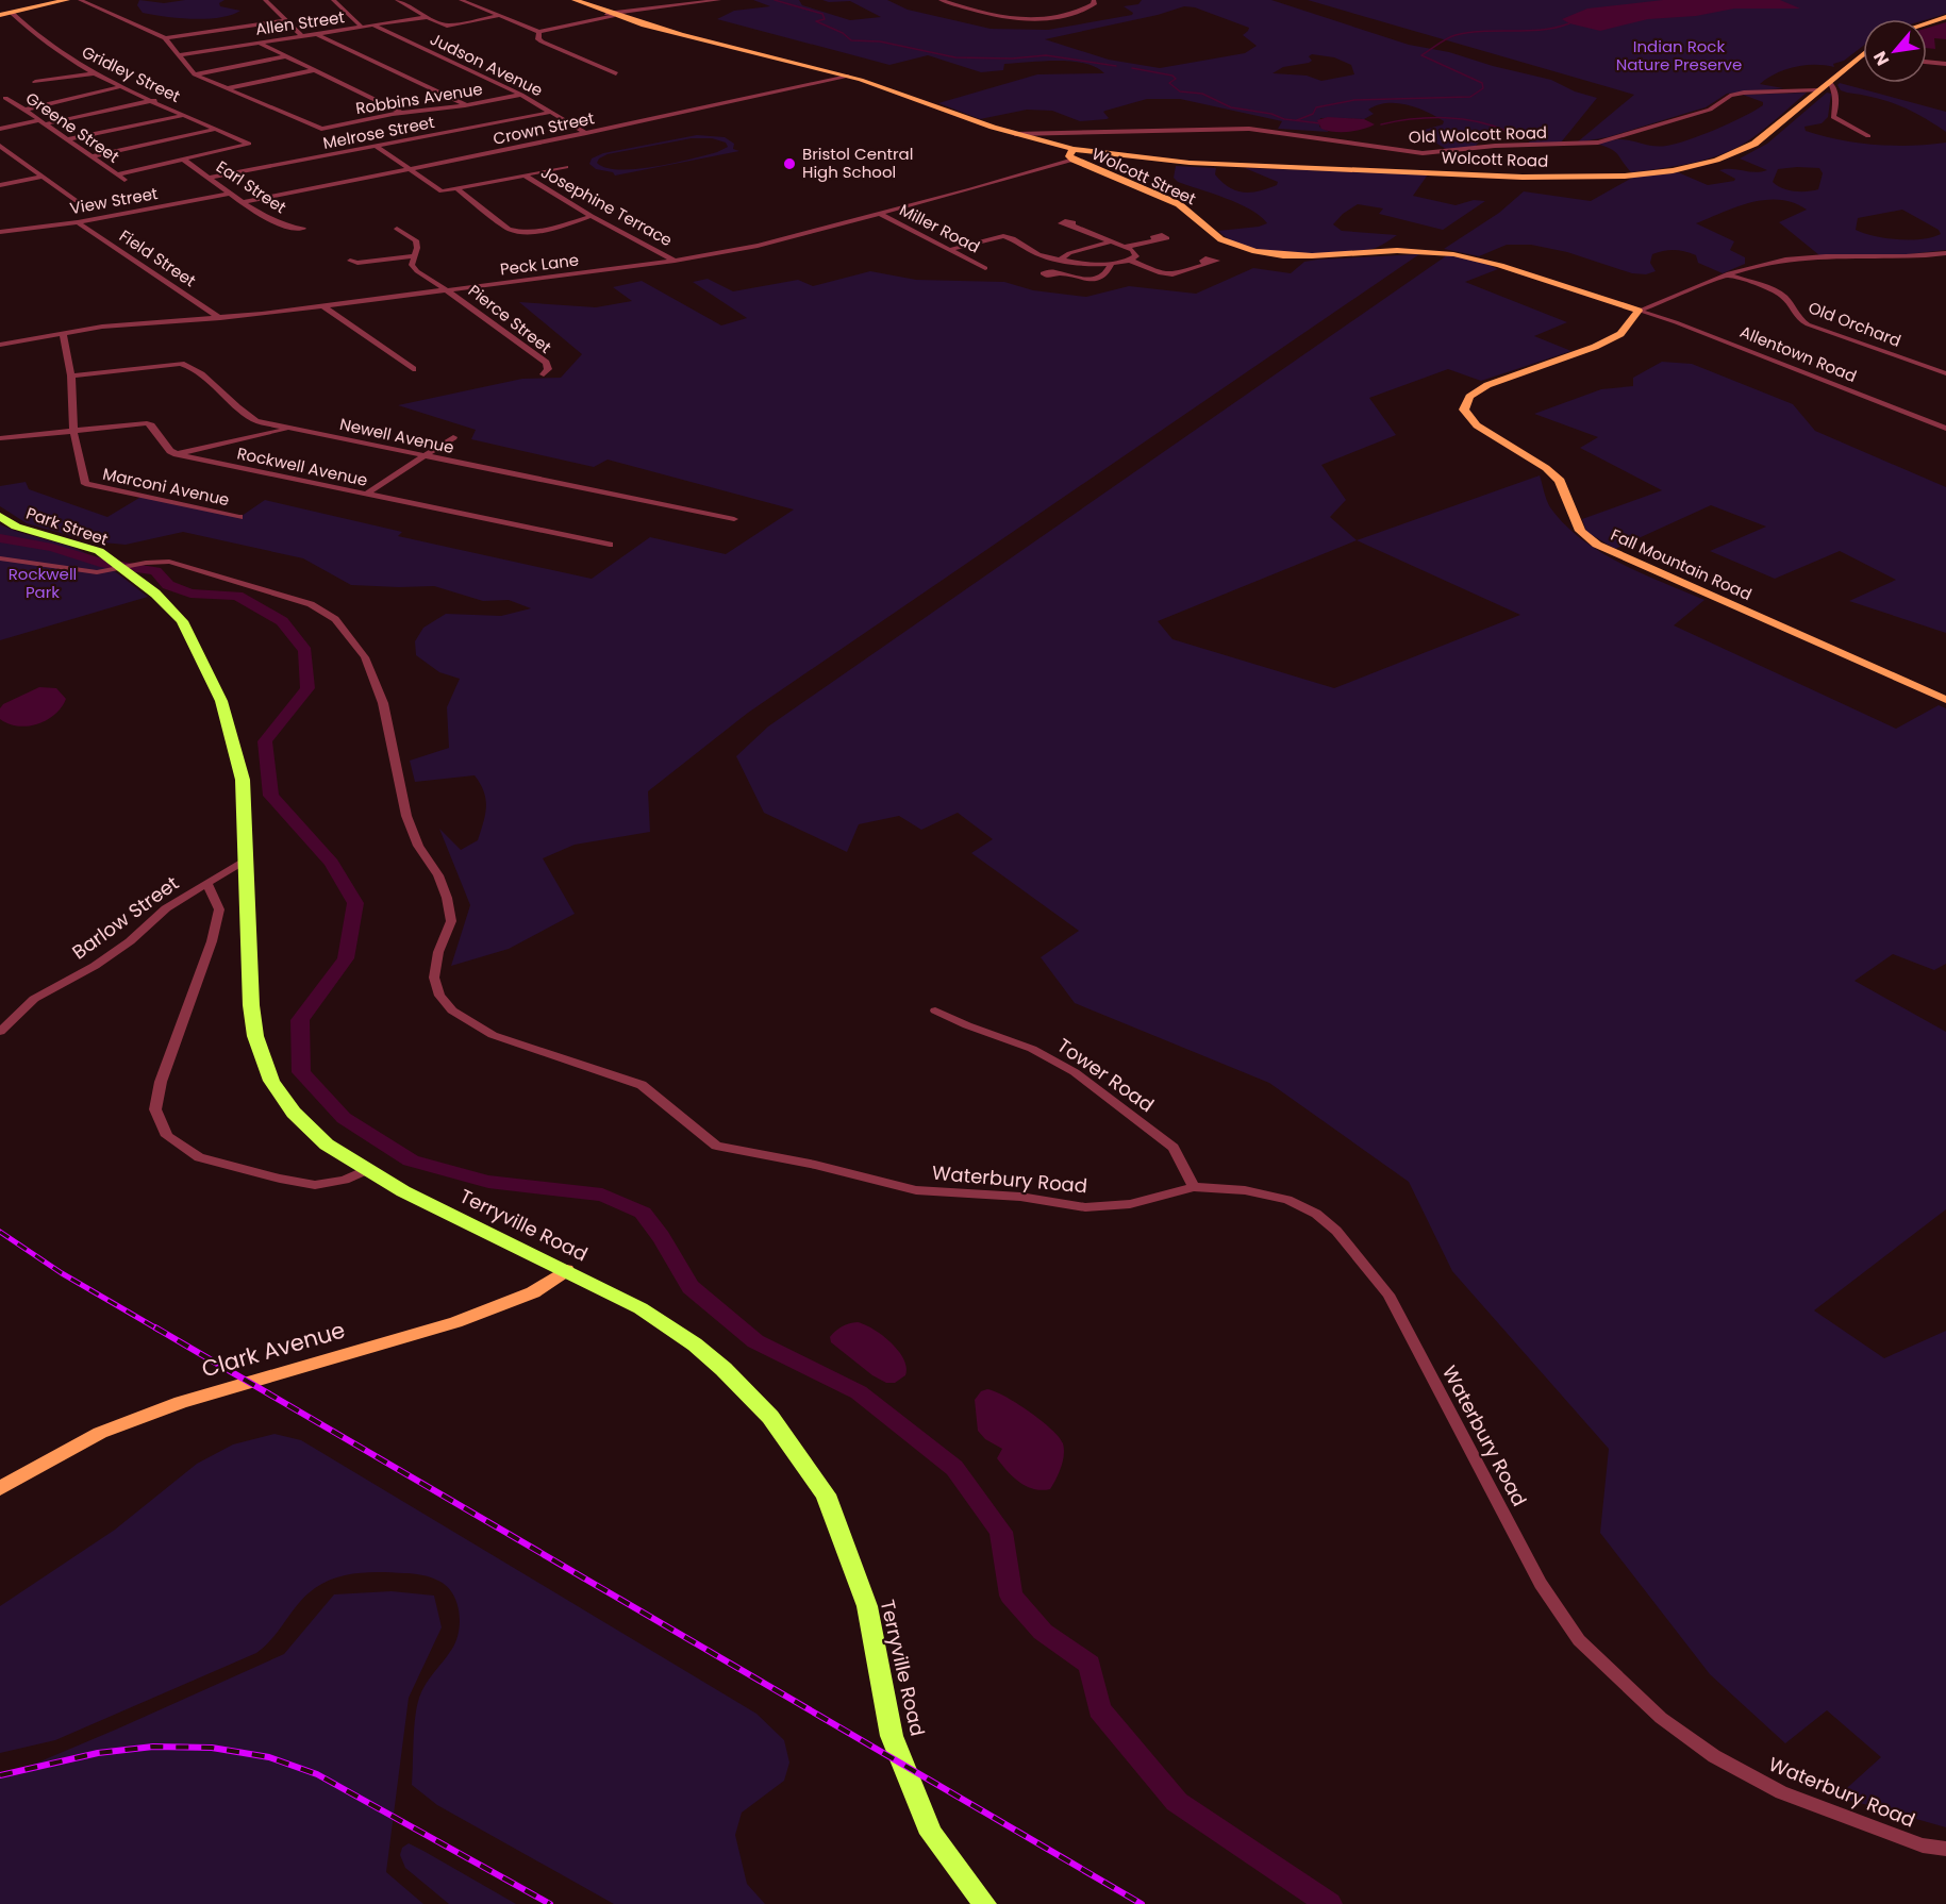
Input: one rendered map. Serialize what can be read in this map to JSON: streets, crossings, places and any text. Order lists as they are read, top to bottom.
{
  "streets": {
    "highway": ["Park Street", "Terryville Road"],
    "main road": [
      "Wolcott Road",
      "Wolcott Street",
      "Fall Mountain Road",
      "Clark Avenue"
    ],
    "street": [
      "Allen Street",
      "Judson Avenue",
      "Gridley Street",
      "Robbins Avenue",
      "Greene Street",
      "Crown Street",
      "Melrose Street",
      "Old Wolcott Road",
      "Earl Street",
      "View Street",
      "Josephine Terrace",
      "Miller Road",
      "Field Street",
      "Peck Lane",
      "Pierce Street",
      "Old Orchard",
      "Allentown Road",
      "Newell Avenue",
      "Rockwell Avenue",
      "Marconi Avenue",
      "Barlow Street",
      "Tower Road",
      "Waterbury Road"
    ]
  },
  "crossings": [
    ["Allen Street", "Judson Avenue"],
    ["Judson Avenue", "Robbins Avenue"],
    ["Judson Avenue", "Crown Street"],
    ["Judson Avenue", "Melrose Street"],
    ["Gridley Street", "Earl Street"],
    ["Crown Street", "Wolcott Street"],
    ["Crown Street", "Earl Street"],
    ["Melrose Street", "Earl Street"],
    ["Old Wolcott Road", "Wolcott Road"],
    ["Old Wolcott Road", "Wolcott Street"],
    ["Wolcott Road", "Wolcott Street"],
    ["Wolcott Street", "Peck Lane"],
    ["Wolcott Street", "Allentown Road"],
    ["Wolcott Street", "Fall Mountain Road"],
    ["Earl Street", "View Street"],
    ["View Street", "Field Street"],
    ["Josephine Terrace", "Peck Lane"],
    ["Miller Road", "Peck Lane"],
    ["Field Street", "Peck Lane"],
    ["Peck Lane", "Pierce Street"],
    ["Peck Lane", "Marconi Avenue"],
    ["Allentown Road", "Fall Mountain Road"],
    ["Newell Avenue", "Marconi Avenue"],
    ["Park Street", "Waterbury Road"],
    ["Park Street", "Terryville Road"],
    ["Barlow Street", "Terryville Road"],
    ["Tower Road", "Waterbury Road"],
    ["Waterbury Road", "Terryville Road"],
    ["Terryville Road", "Clark Avenue"]
  ],
  "parks": ["Indian Rock Nature Preserve", "Rockwell Park"],
  "places": ["Bristol Central High School"],
  "north": "bottom left"
}
